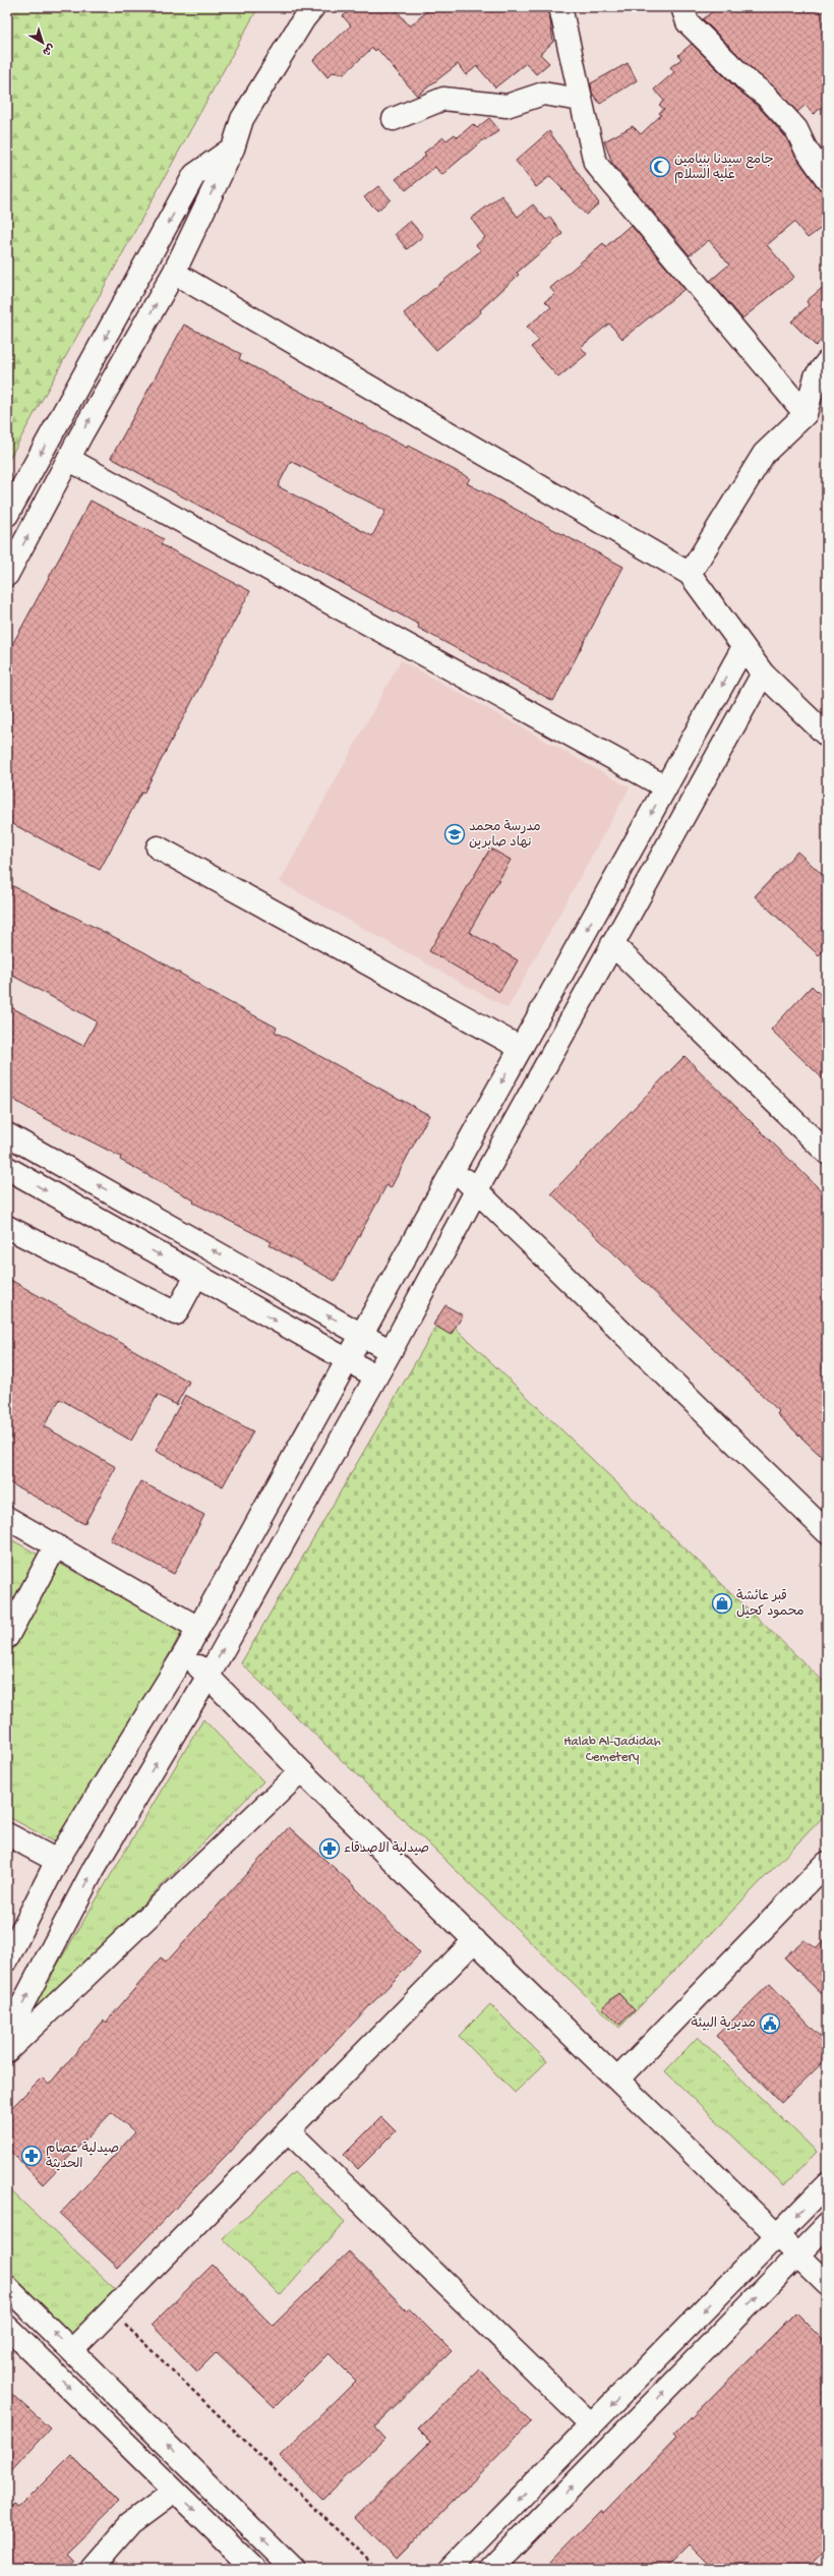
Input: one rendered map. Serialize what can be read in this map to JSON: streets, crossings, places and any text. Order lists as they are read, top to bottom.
{
  "parks": ["Halab Al-Jadidah Cemetery"],
  "places": {
    "mosque": ["جامع سيدنا بنيامين عليه السلام"],
    "school or university": ["مدرسة محمد نهاد صابرين"],
    "shop": ["قبر عائشة محمود كحيل"],
    "pharmacy": ["صيدلية الاصدقاء", "صيدلية عصام الحديثة"],
    "public building": ["مديرية البيئة"]
  },
  "north": "bottom right"
}
